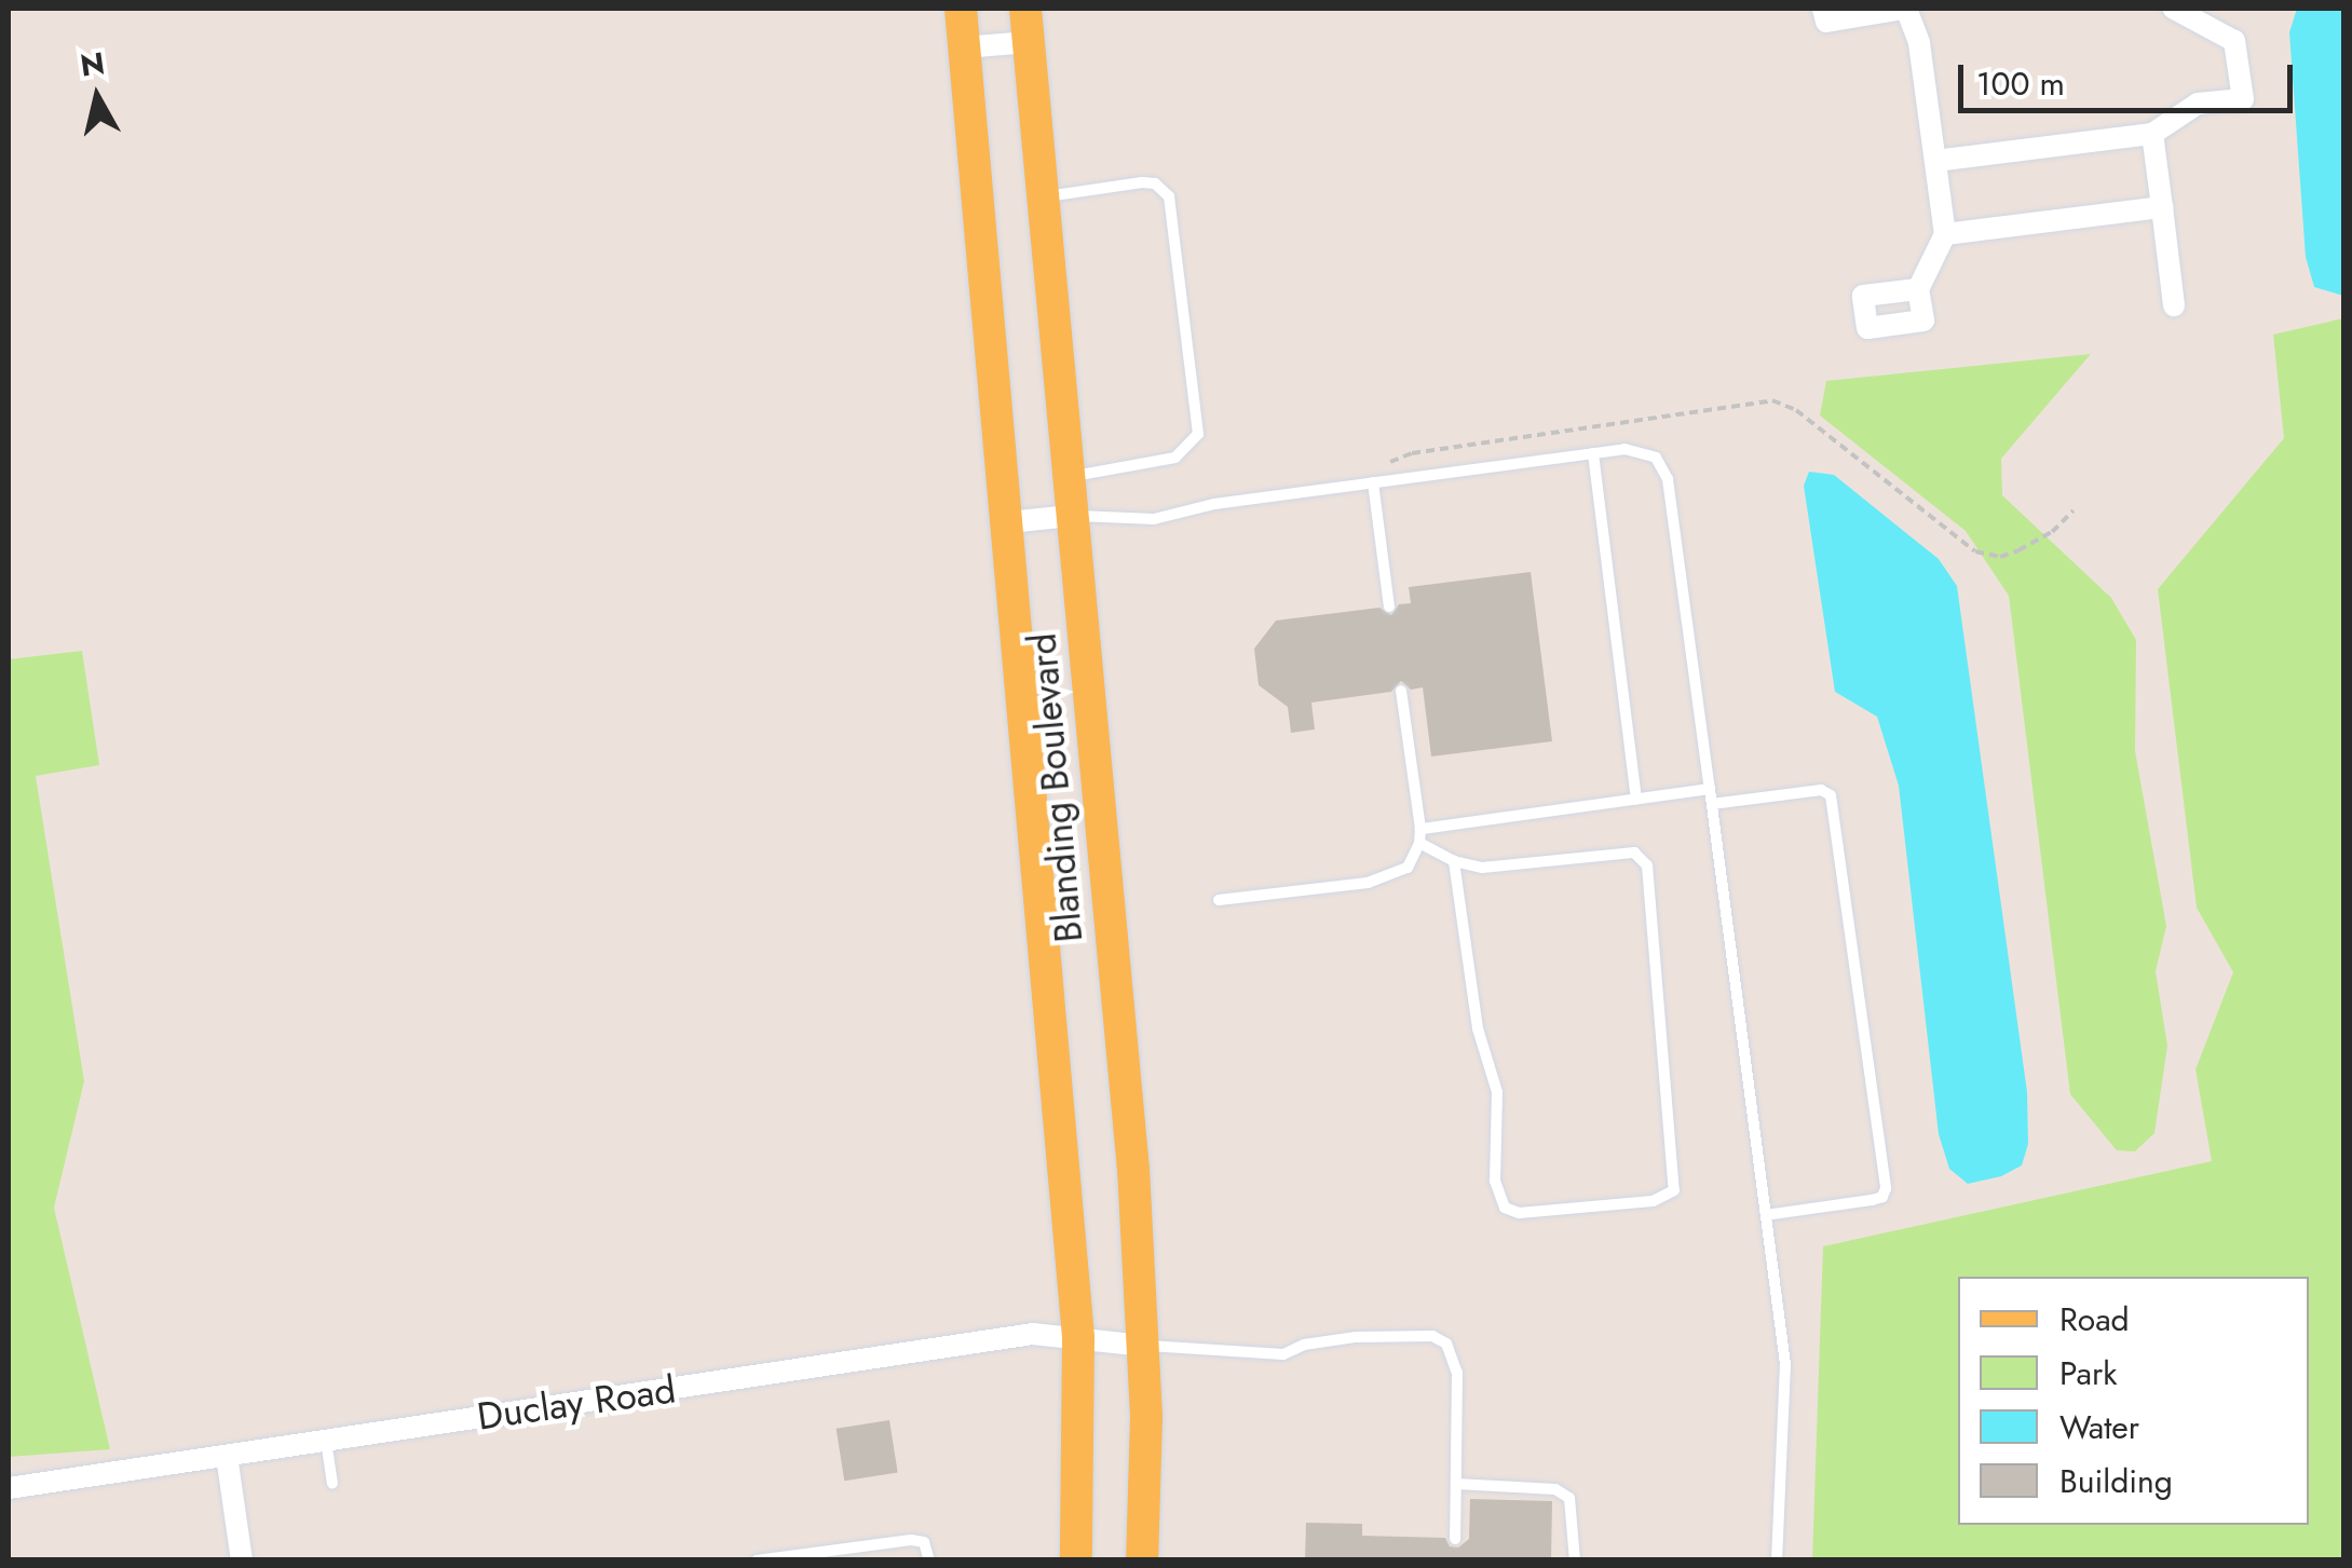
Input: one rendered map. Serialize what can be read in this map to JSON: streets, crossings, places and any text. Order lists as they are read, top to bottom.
{
  "streets": {
    "main road": ["Blanding Boulevard"],
    "street": ["Duclay Road"]
  },
  "crossings": [
    ["Blanding Boulevard", "Duclay Road"]
  ],
  "legend": [
    "Road",
    "Park",
    "Water",
    "Building"
  ],
  "scale_bar": "100 m",
  "north": "top"
}
